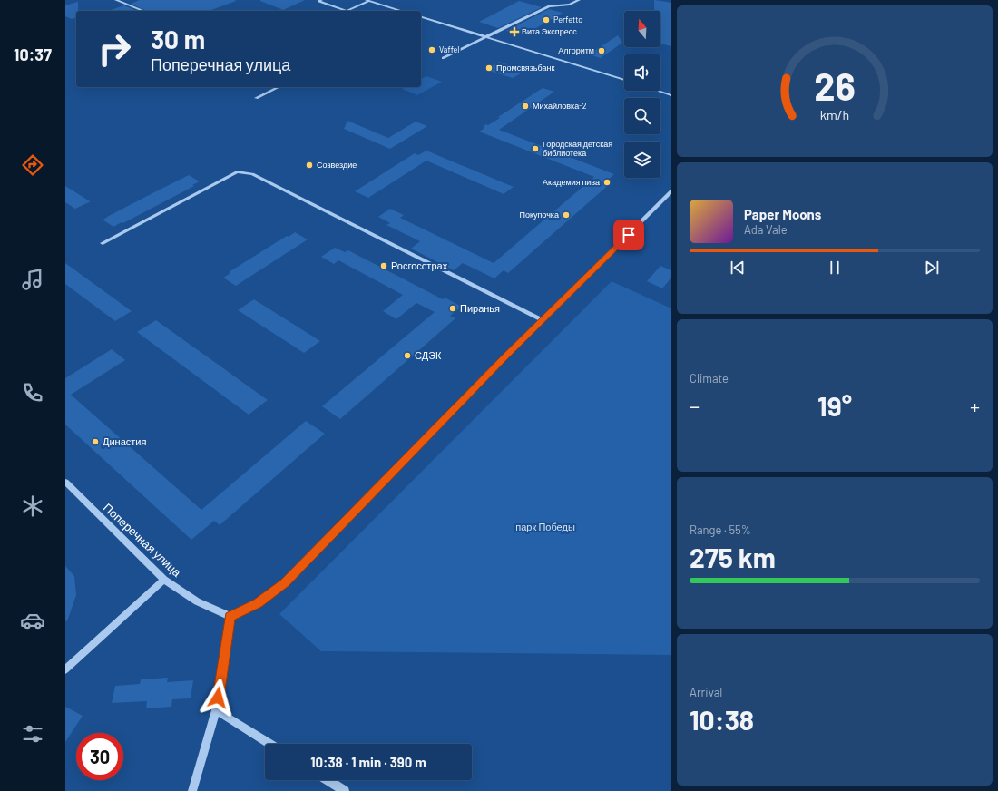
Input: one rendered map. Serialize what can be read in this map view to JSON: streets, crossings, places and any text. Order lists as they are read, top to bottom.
{
  "streets": {
    "street": ["Поперечная улица"]
  },
  "parks": ["парк Победы"],
  "places": {
    "other": [
      "Perfetto",
      "Vaffel",
      "Алгоритм",
      "Промсвязьбанк",
      "Михайловка-2",
      "Городская детская библиотека",
      "Созвездие",
      "Академия пива",
      "Покупочка",
      "Росгосстрах",
      "Пиранья",
      "СДЭК",
      "Династия"
    ],
    "health": ["Вита Экспресс"]
  },
  "north": "top",
  "page": {
    "tabs": "10:37",
    "turn": ["30 m", "Поперечная улица"],
    "song": ["Paper Moons", "Ada Vale"],
    "tile": [
      "Climate",
      ["Range · 55%", "275 km"],
      ["Arrival", "10:38"]
    ],
    "heat": ["−", "19°", "+"],
    "limit": "30",
    "trip": "10:38 · 1 min · 390 m",
    "gauge": ["26", "km/h"]
  }
}
